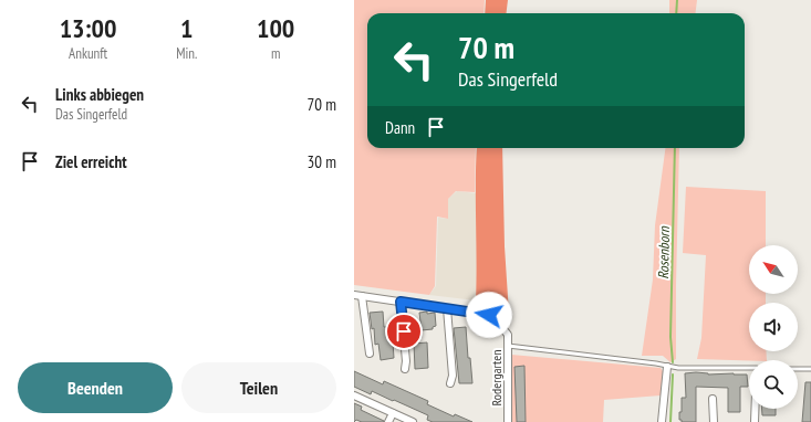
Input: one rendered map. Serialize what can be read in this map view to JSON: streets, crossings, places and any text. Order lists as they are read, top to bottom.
{
  "streets": {
    "street": ["Rodergarten"]
  },
  "water": ["Rosenborn"],
  "north": "top left",
  "page": {
    "eta": [
      "13:00",
      "Ankunft",
      "1",
      "Min.",
      "100",
      "m"
    ],
    "turn": ["70 m", "Das Singerfeld"],
    "list": [
      {
        "name": "Links abbiegen",
        "note": "Das Singerfeld",
        "value": "70 m"
      },
      {
        "name": "Ziel erreicht",
        "value": "30 m"
      }
    ],
    "then": "Dann",
    "buttons": ["Beenden", "Teilen"]
  }
}
